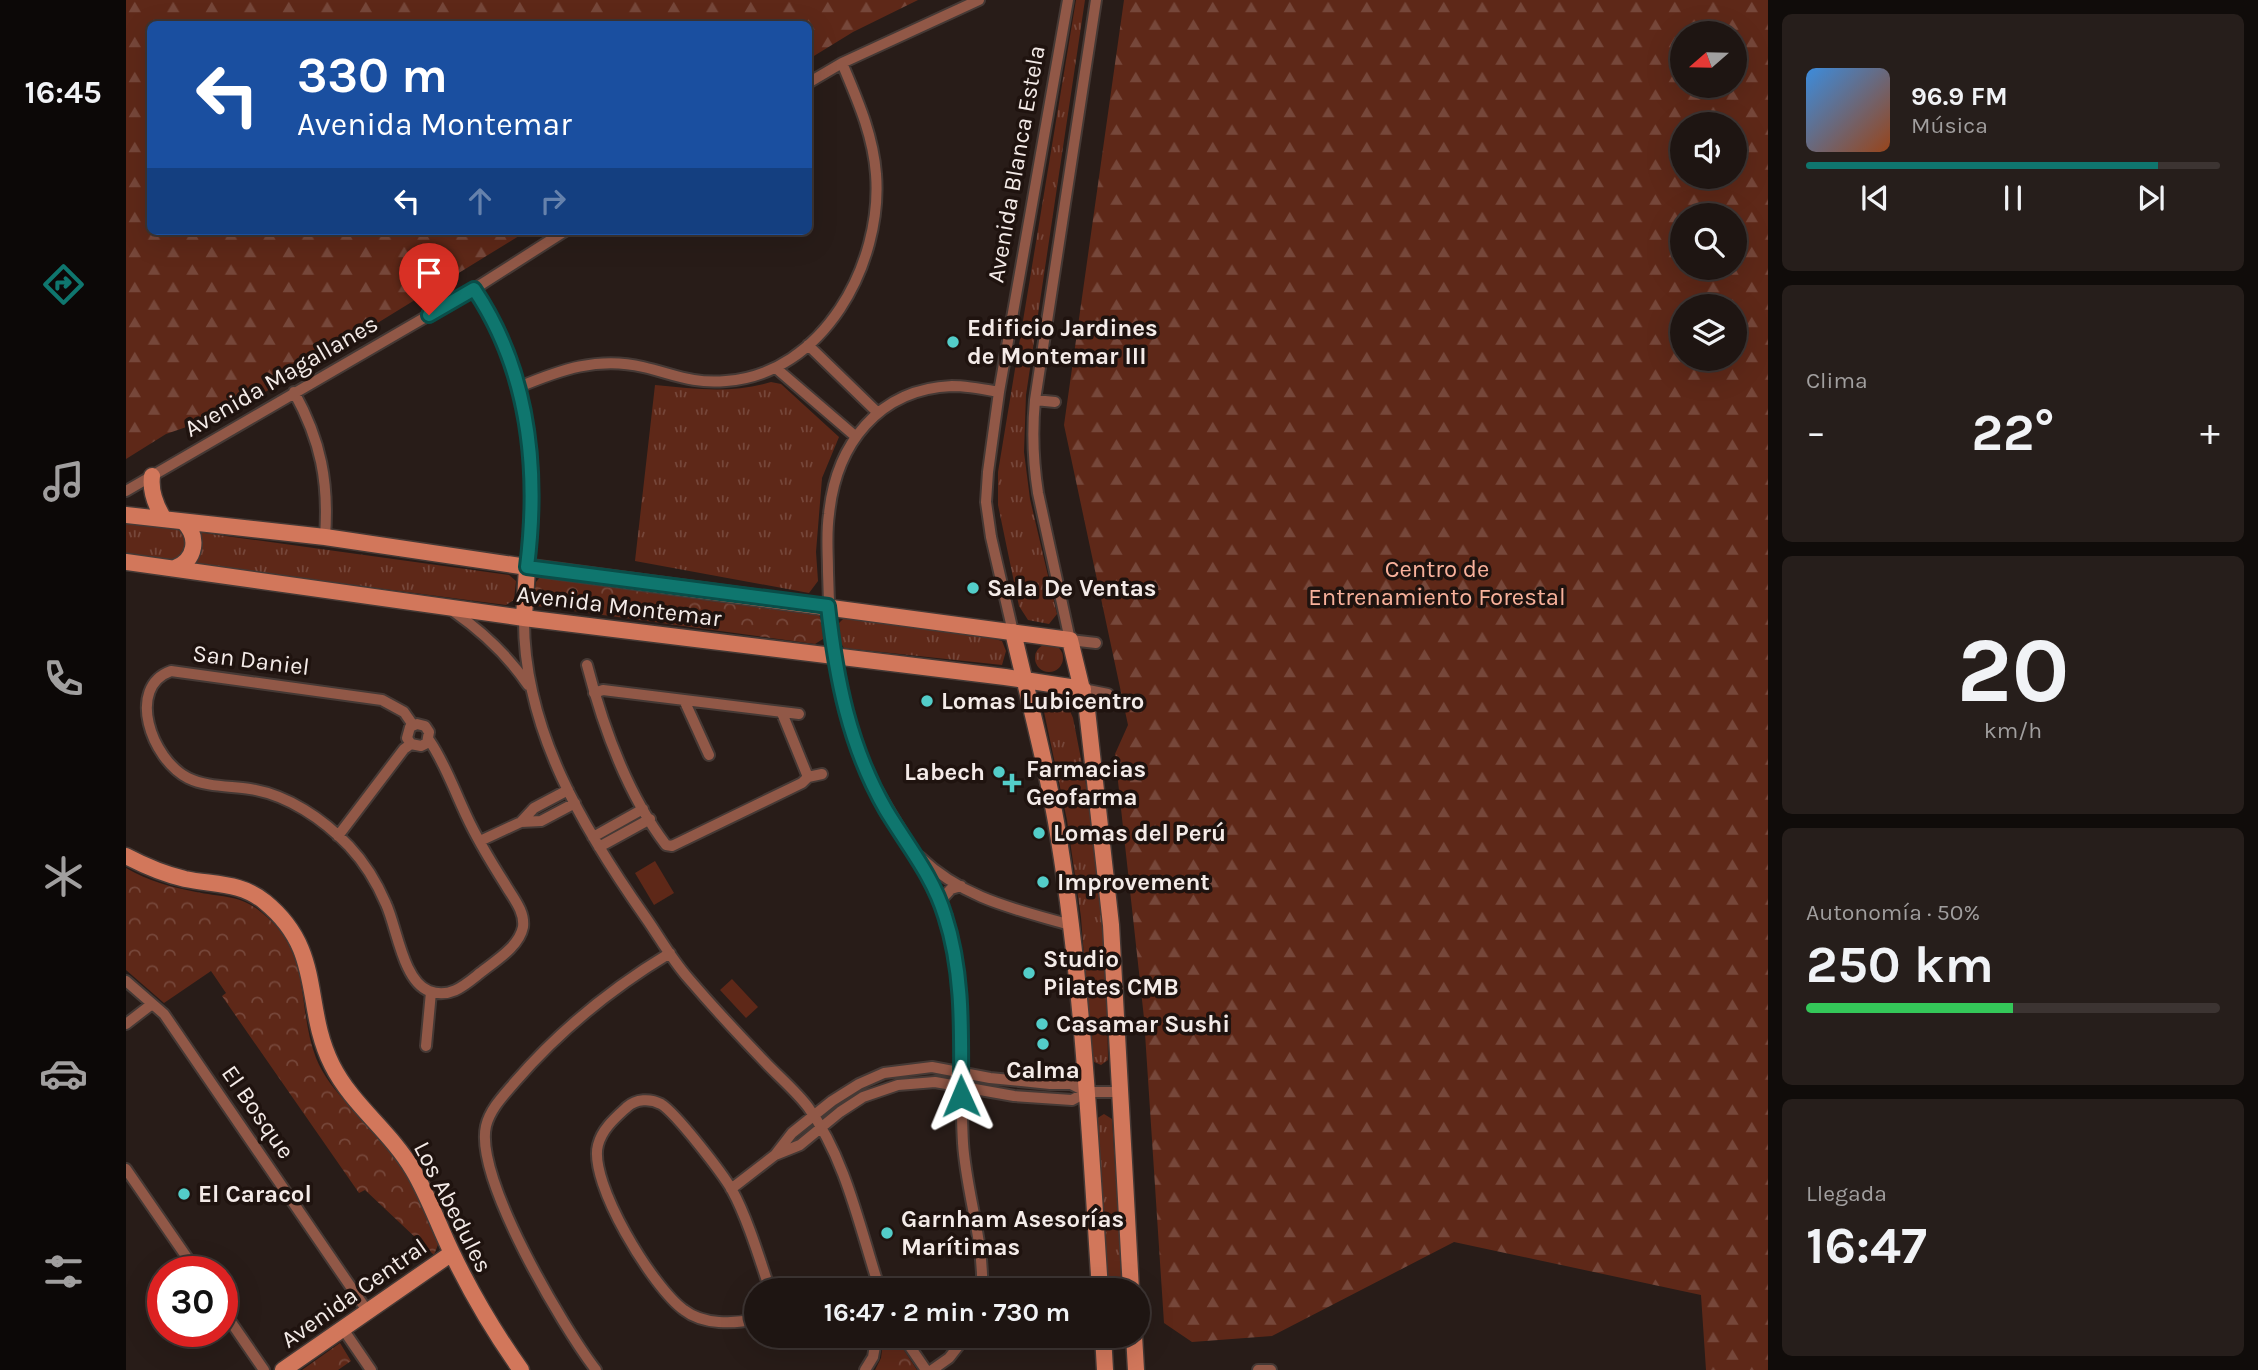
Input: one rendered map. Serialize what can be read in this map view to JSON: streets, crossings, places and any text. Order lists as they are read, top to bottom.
{
  "streets": {
    "main road": [
      "Avenida Blanca Estela",
      "Avenida Montemar",
      "Los Abedules",
      "Avenida Central"
    ],
    "street": ["Avenida Magallanes", "San Daniel", "El Bosque"]
  },
  "crossings": [
    ["Avenida Blanca Estela", "Avenida Montemar"],
    ["El Bosque", "Avenida Central"],
    ["Los Abedules", "Avenida Central"]
  ],
  "parks": ["Centro de Entrenamiento Forestal"],
  "places": {
    "other": [
      "Edificio Jardines de Montemar III",
      "Sala De Ventas",
      "Lomas Lubicentro",
      "Labech",
      "Lomas del Perú",
      "Improvement",
      "Studio Pilates CMB",
      "Casamar Sushi",
      "Calma",
      "El Caracol",
      "Garnham Asesorías Marítimas"
    ],
    "health": ["Farmacias Geofarma"]
  },
  "north": "left",
  "page": {
    "tabs": "16:45",
    "turn": ["330 m", "Avenida Montemar"],
    "song": ["96.9 FM", "Música"],
    "tile": [
      "Clima",
      ["20", "km/h"],
      ["Autonomía · 50%", "250 km"],
      ["Llegada", "16:47"]
    ],
    "heat": ["−", "22°", "+"],
    "limit": "30",
    "trip": "16:47 · 2 min · 730 m"
  }
}
